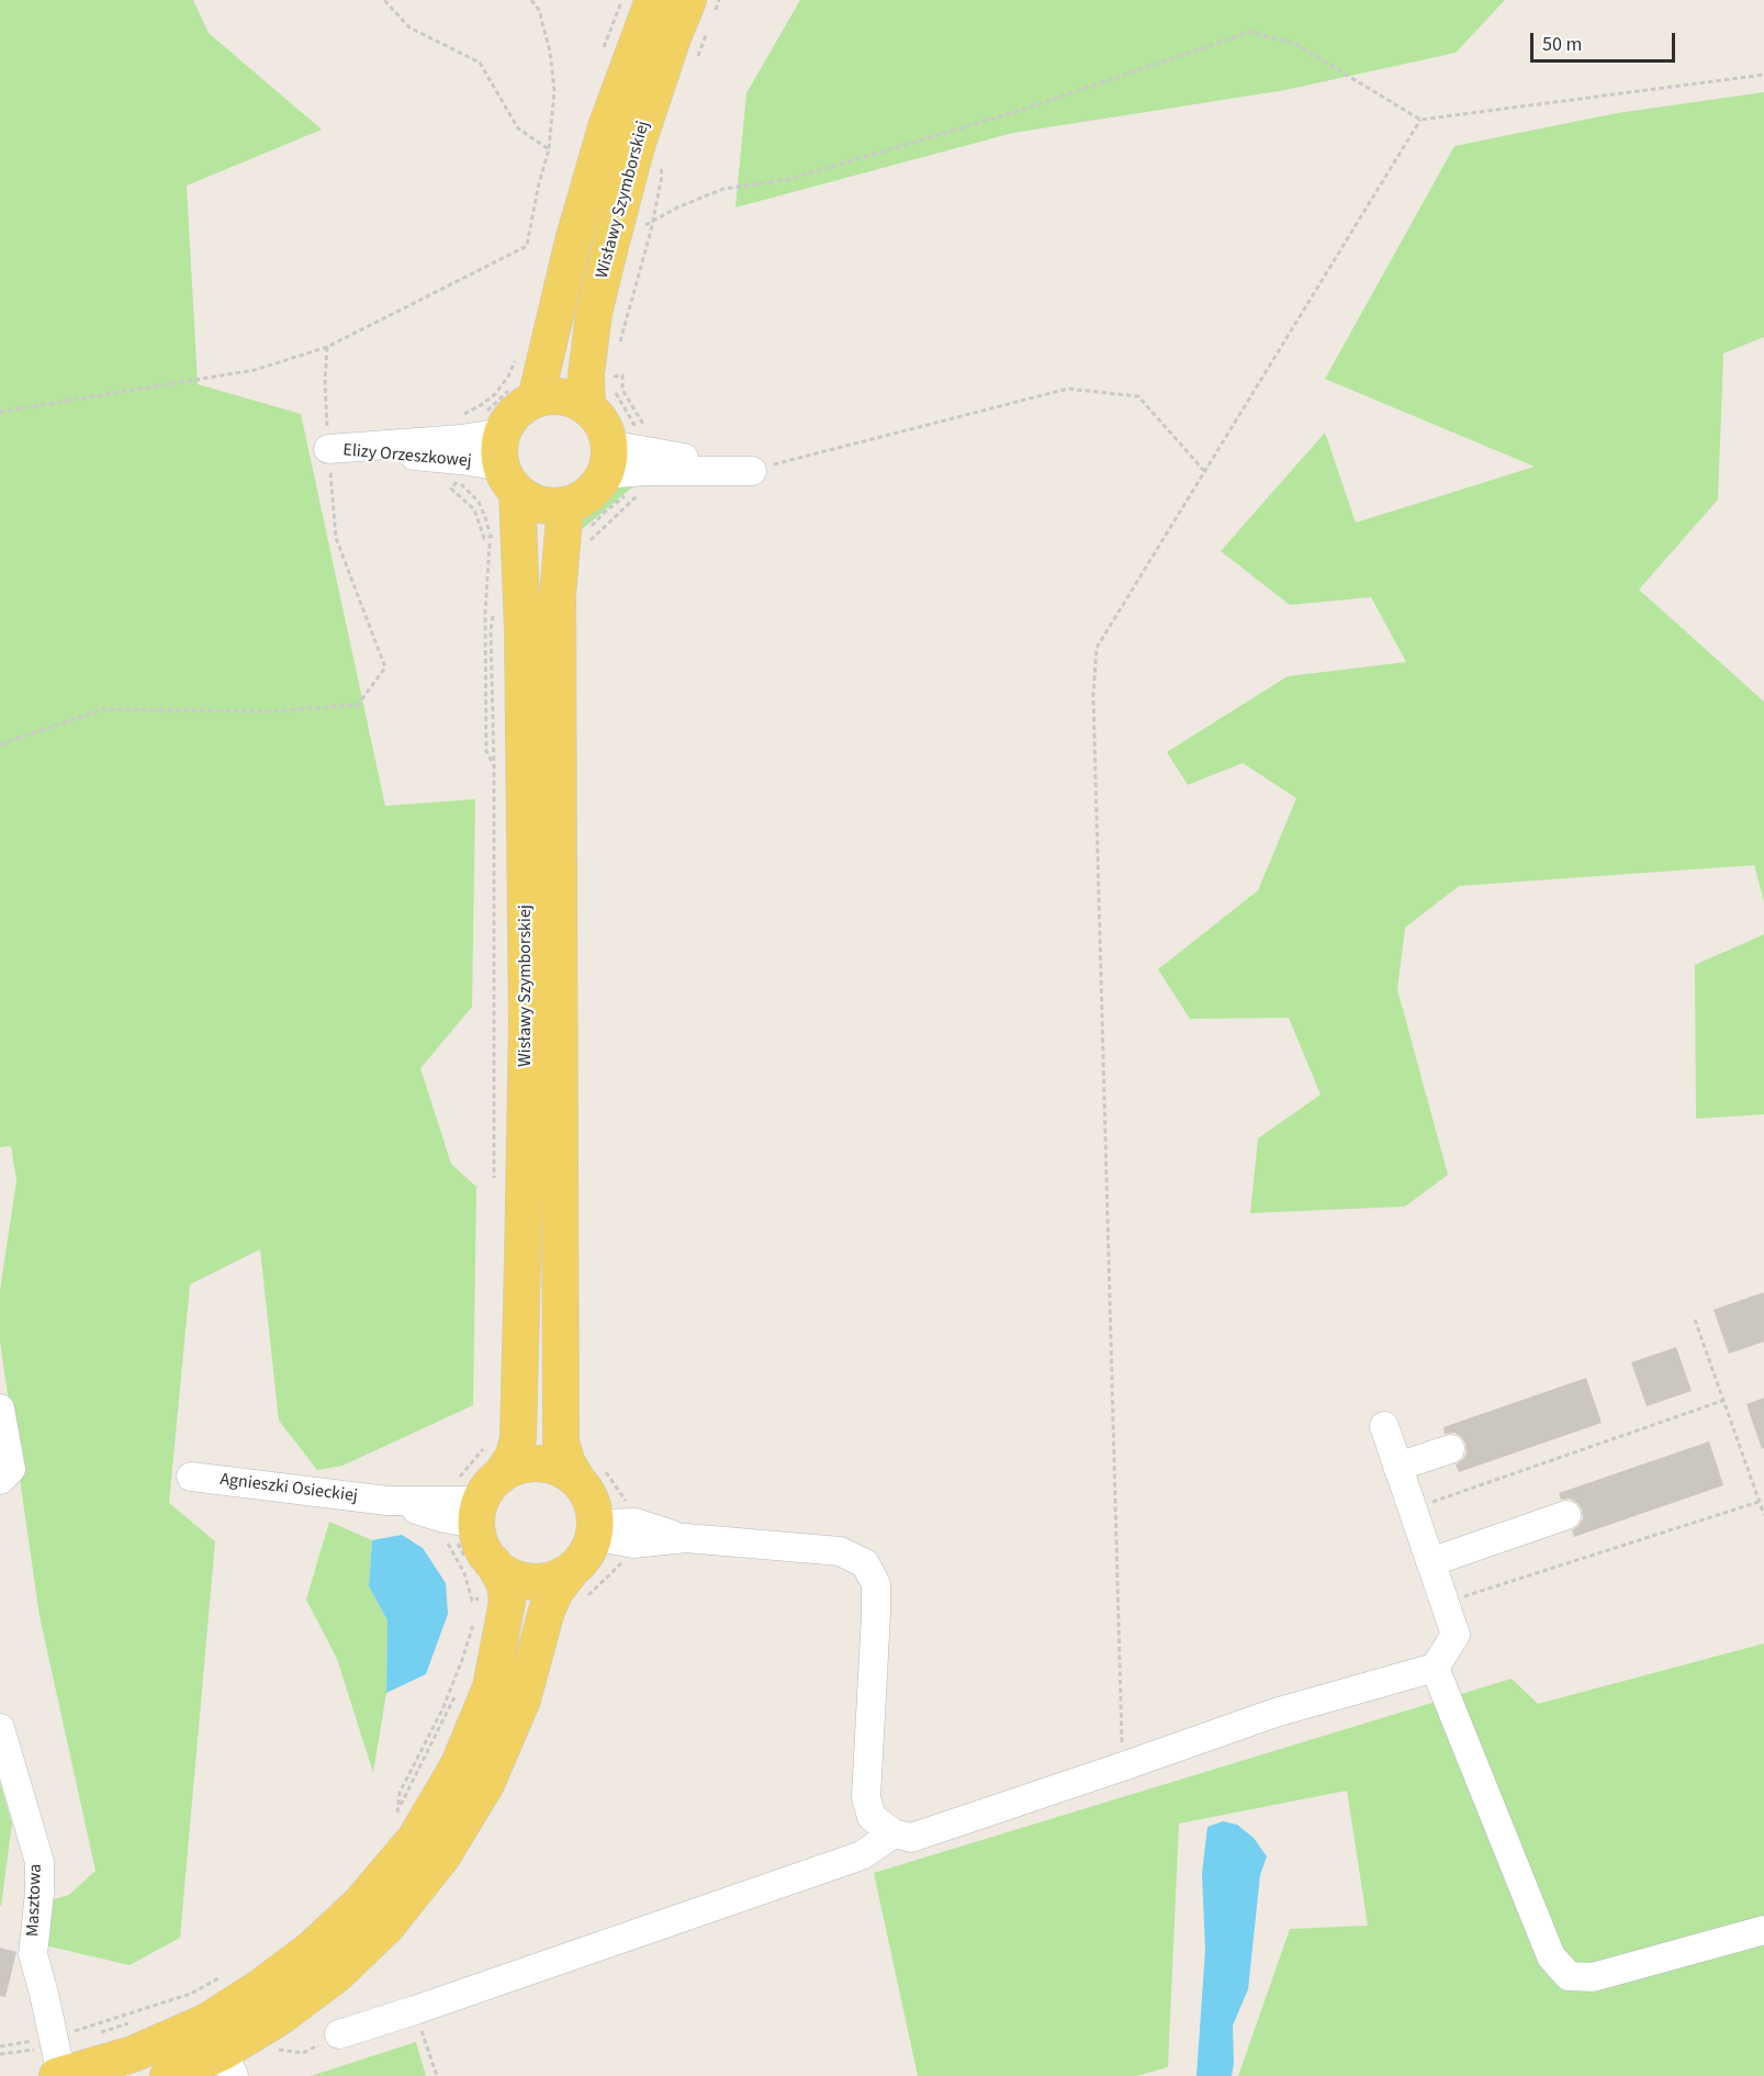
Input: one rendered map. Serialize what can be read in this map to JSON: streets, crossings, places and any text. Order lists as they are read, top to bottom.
{
  "streets": {
    "main road": ["Wisławy Szymborskiej"],
    "street": ["Elizy Orzeszkowej", "Agnieszki Osieckiej", "Masztowa"]
  },
  "crossings": [
    ["Wisławy Szymborskiej", "Elizy Orzeszkowej"],
    ["Wisławy Szymborskiej", "Agnieszki Osieckiej"]
  ],
  "scale_bar": "50 m"
}
